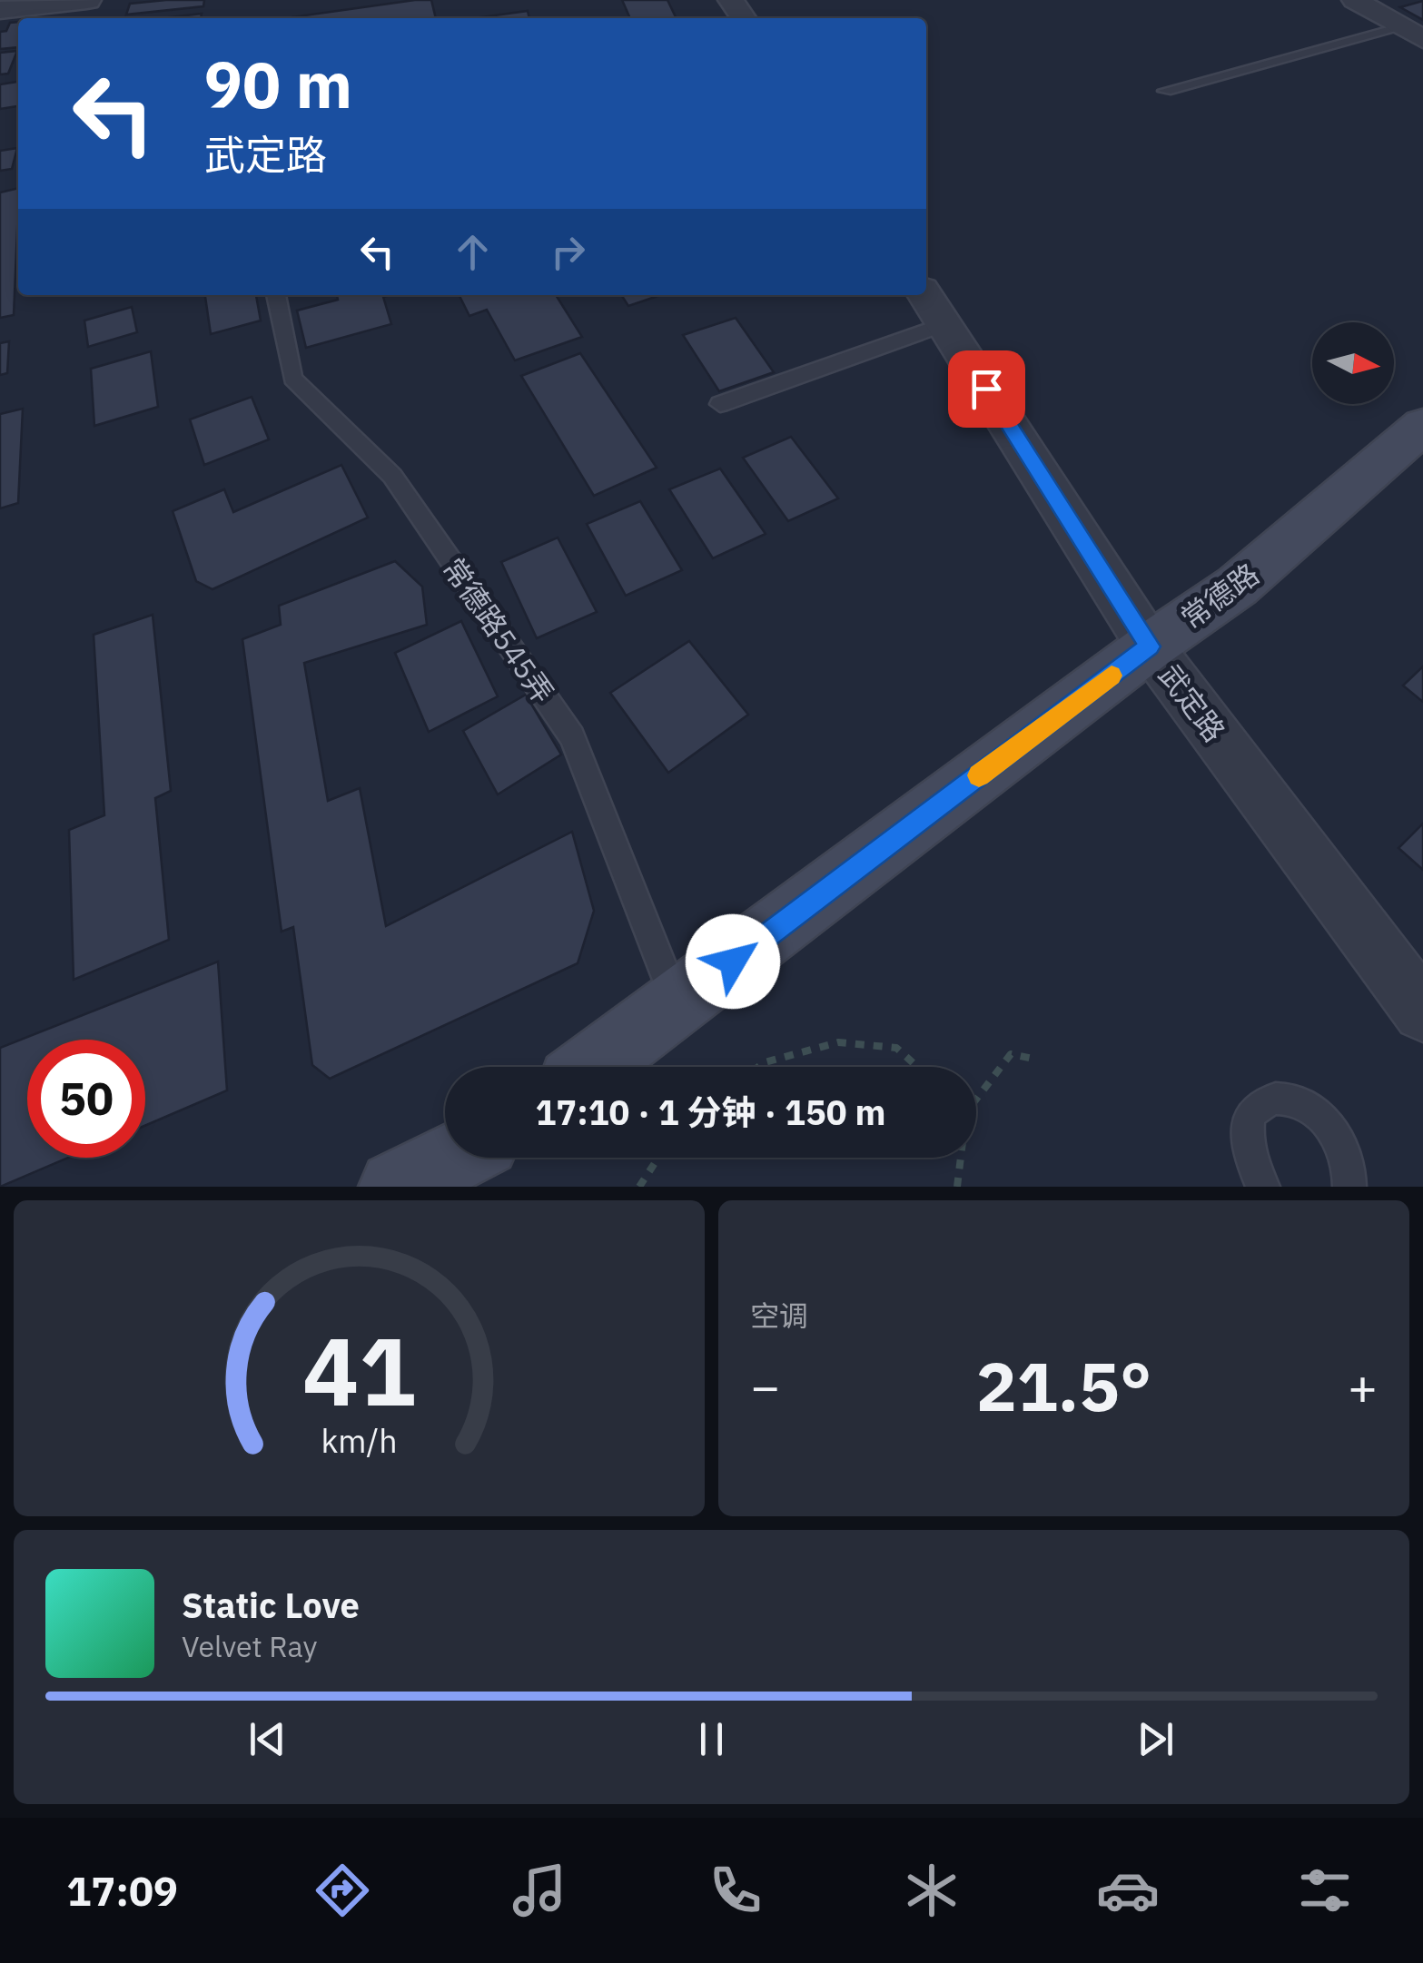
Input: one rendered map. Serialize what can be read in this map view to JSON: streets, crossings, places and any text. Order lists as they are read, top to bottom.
{
  "streets": {
    "main road": ["常德路"],
    "street": ["武定路"],
    "lane": ["常德路545弄"]
  },
  "crossings": [
    ["常德路", "常德路545弄"],
    ["常德路", "武定路"]
  ],
  "north": "right",
  "page": {
    "turn": ["90 m", "武定路"],
    "limit": "50",
    "trip": "17:10 · 1 分钟 · 150 m",
    "tile": "空调",
    "heat": ["−", "21.5°", "+"],
    "song": ["Static Love", "Velvet Ray"],
    "tabs": "17:09",
    "gauge": ["41", "km/h"]
  }
}
